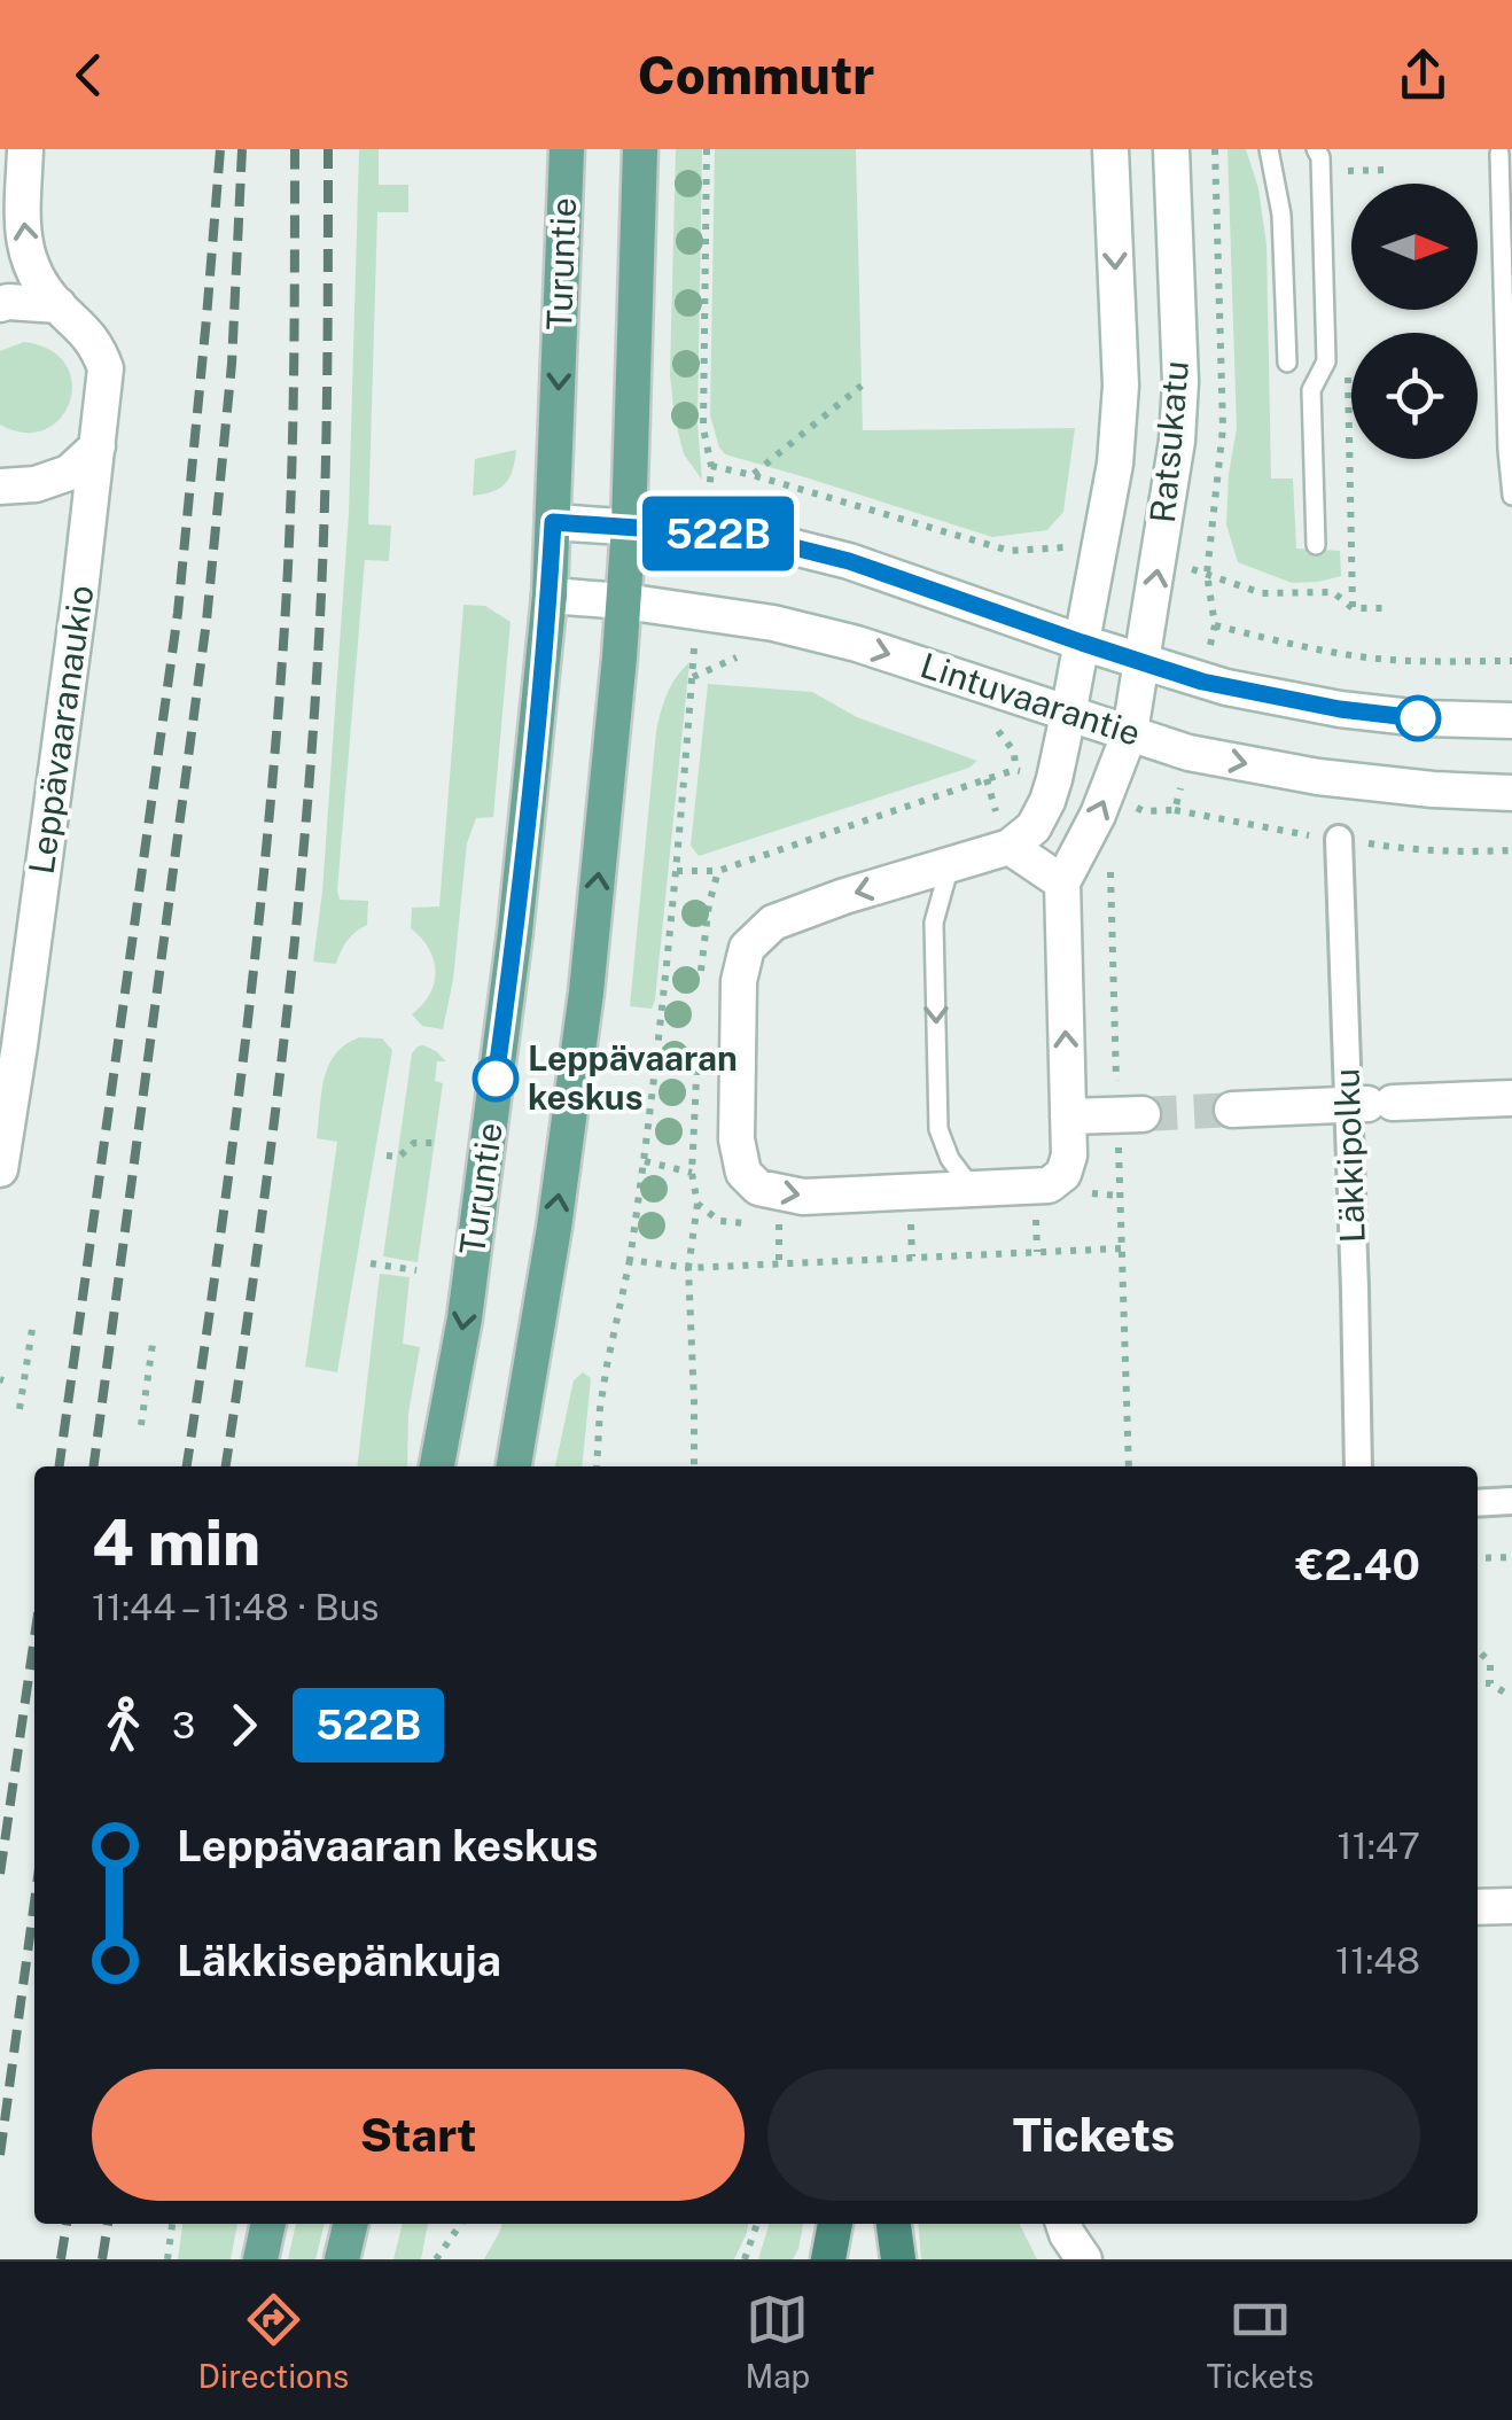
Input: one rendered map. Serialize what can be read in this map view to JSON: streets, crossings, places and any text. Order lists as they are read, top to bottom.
{
  "streets": {
    "main road": ["Turuntie"],
    "street": [
      "Ratsukatu",
      "Lintuvaarantie",
      "Leppävaaranaukio",
      "Läkkipolku"
    ]
  },
  "crossings": [
    ["Turuntie", "Lintuvaarantie"],
    ["Ratsukatu", "Lintuvaarantie"]
  ],
  "places": ["Leppävaaran keskus"],
  "lines": ["bus line 522B"],
  "north": "right",
  "page": {
    "header": "Commutr",
    "on_map": "522B",
    "heading": ["4 min", "11:44 – 11:48 · Bus", "€2.40"],
    "legs": ["3", "522B"],
    "list": [
      {
        "name": "Leppävaaran keskus",
        "value": "11:47"
      },
      {
        "name": "Läkkisepänkuja",
        "value": "11:48"
      }
    ],
    "buttons": ["Start", "Tickets"],
    "tabs": ["Directions", "Map", "Tickets"]
  }
}
